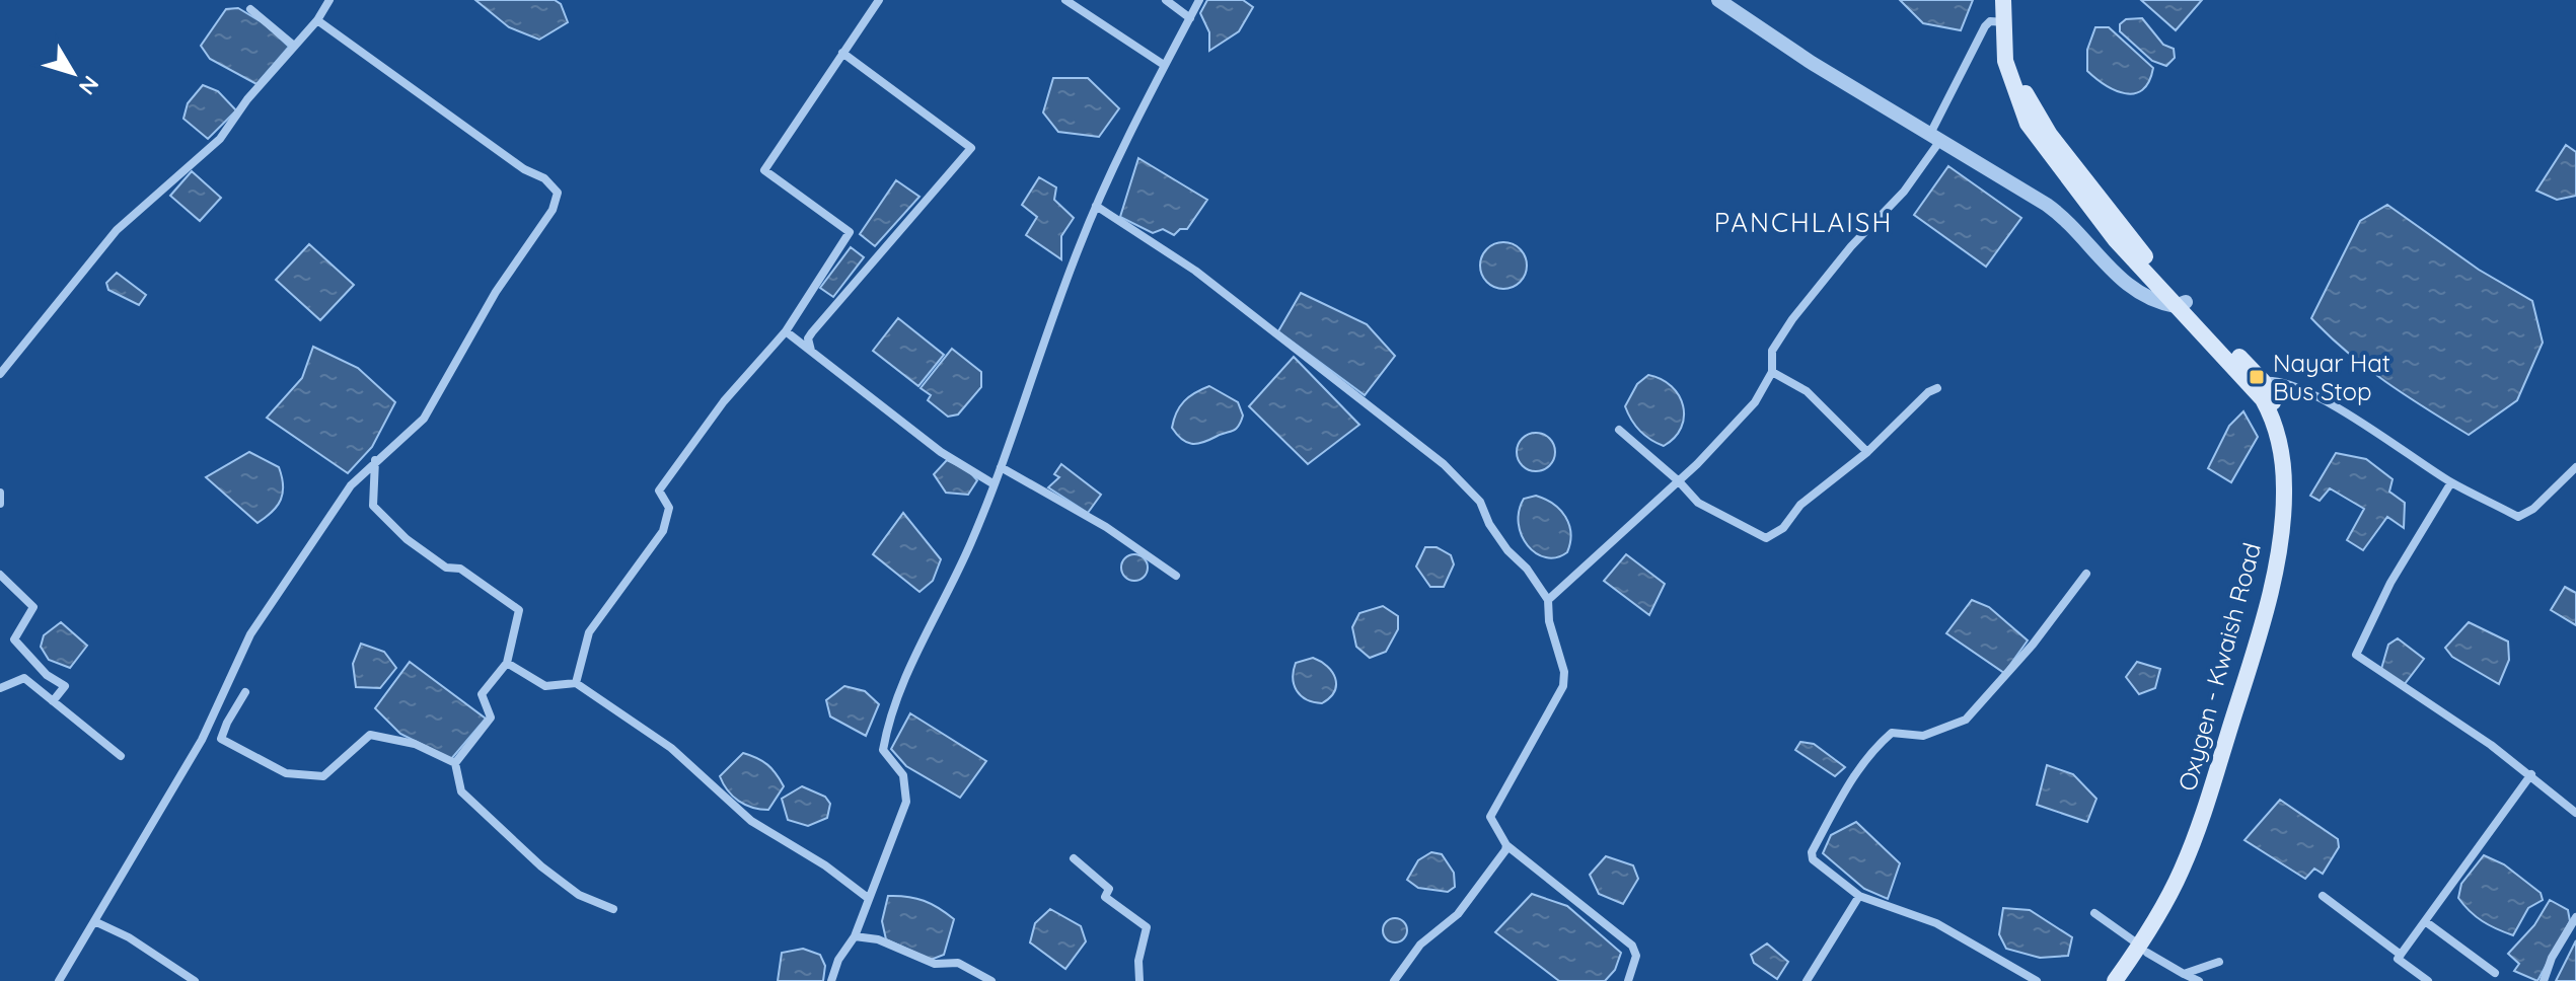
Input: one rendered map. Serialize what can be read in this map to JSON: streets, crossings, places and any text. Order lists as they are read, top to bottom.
{
  "streets": {
    "main road": ["Oxygen - Kwaish Road"]
  },
  "districts": ["PANCHLAISH"],
  "places": {
    "transit": ["Nayar Hat Bus Stop"]
  },
  "north": "bottom right"
}
